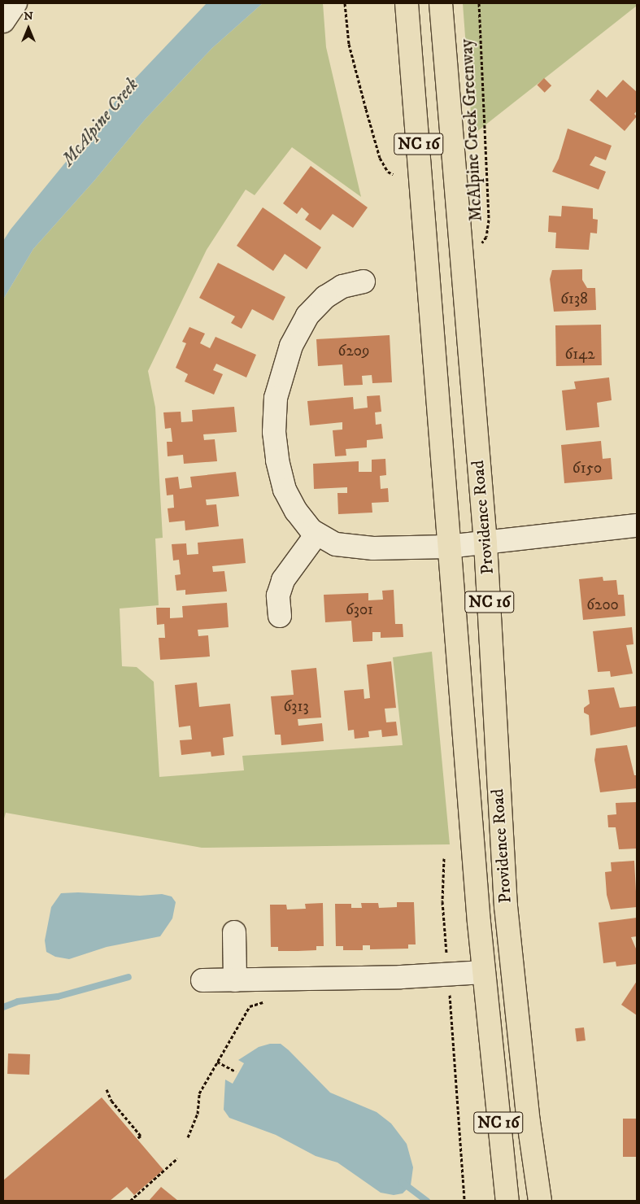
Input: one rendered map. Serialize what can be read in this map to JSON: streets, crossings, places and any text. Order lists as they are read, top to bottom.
{
  "streets": {
    "main road": ["NC 16", "Providence Road"],
    "path": ["McAlpine Creek Greenway"]
  },
  "water": ["McAlpine Creek"],
  "house_numbers": [
    "6138",
    "6209",
    "6142",
    "6150",
    "6200",
    "6301",
    "6313"
  ],
  "north": "top"
}
